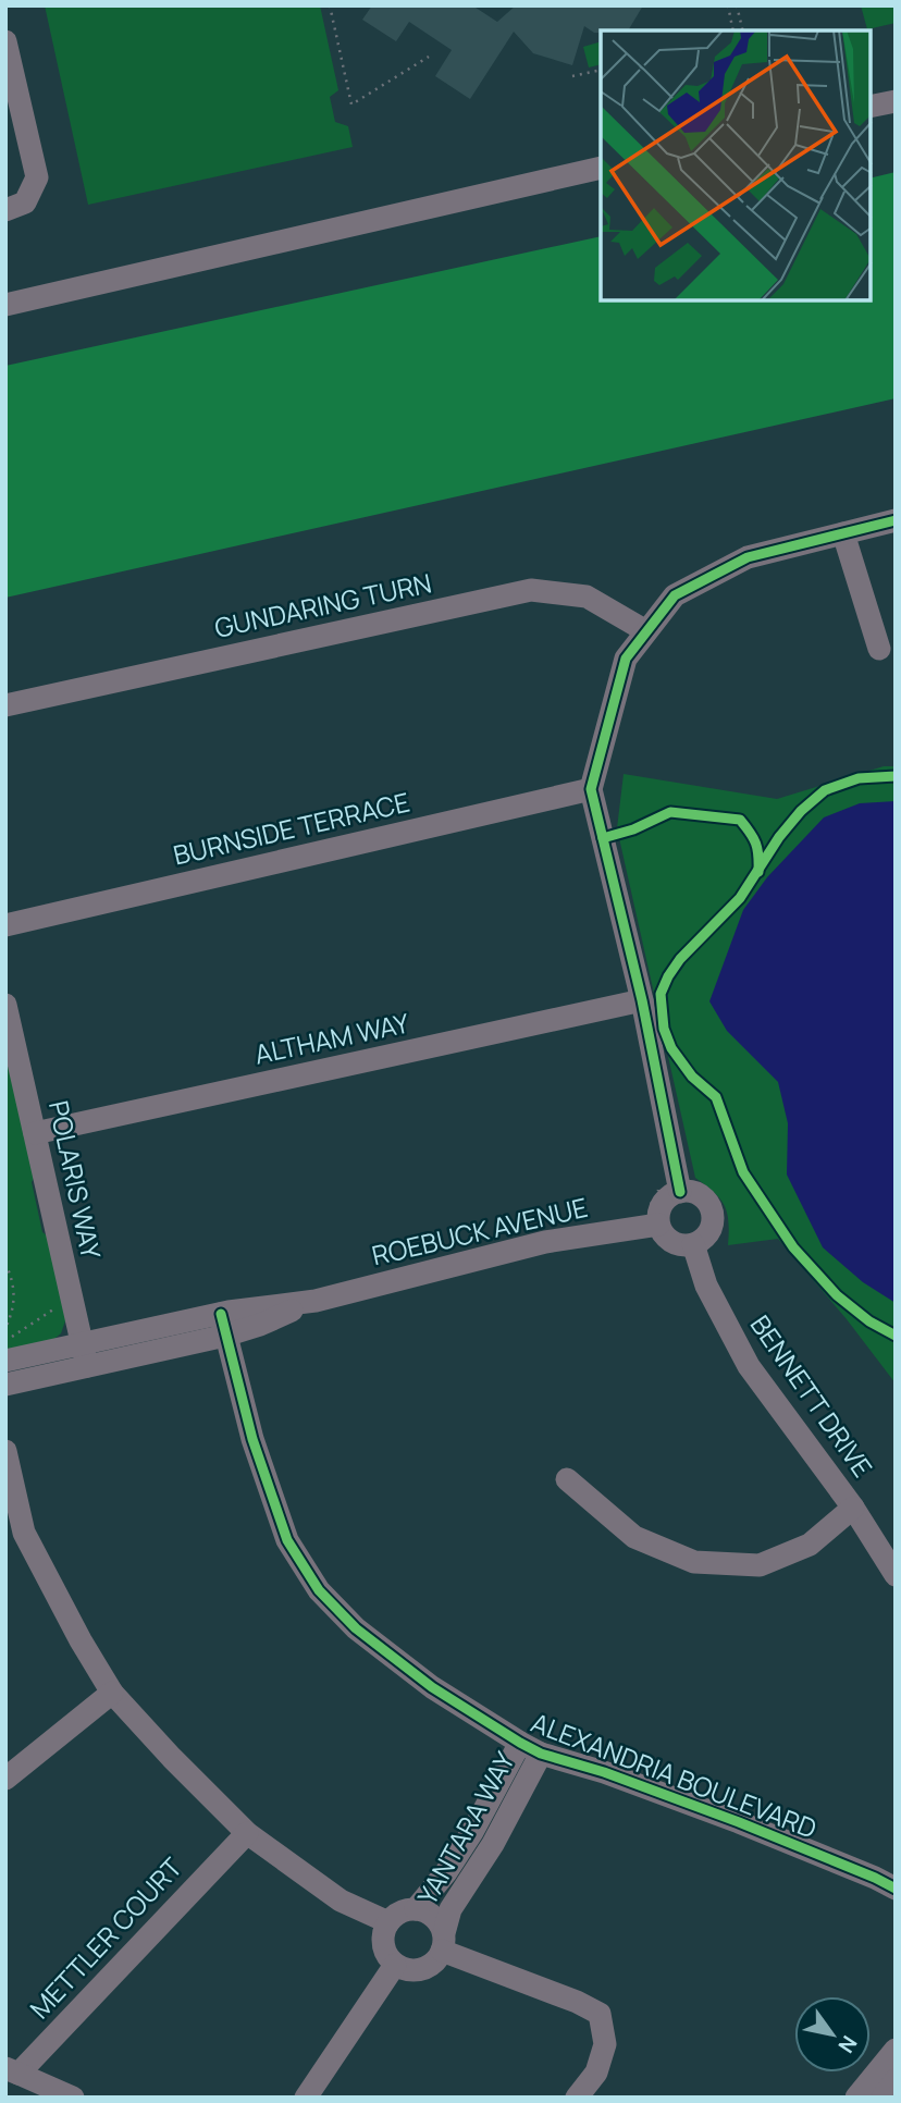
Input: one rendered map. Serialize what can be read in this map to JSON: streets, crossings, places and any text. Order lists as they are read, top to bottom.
{
  "streets": {
    "street": [
      "GUNDARING TURN",
      "BURNSIDE TERRACE",
      "ALTHAM WAY",
      "POLARIS WAY",
      "ROEBUCK AVENUE",
      "BENNETT DRIVE",
      "ALEXANDRIA BOULEVARD",
      "YANTARA WAY",
      "METTLER COURT"
    ]
  },
  "crossings": [
    ["ALTHAM WAY", "POLARIS WAY"],
    ["POLARIS WAY", "ROEBUCK AVENUE"],
    ["ROEBUCK AVENUE", "BENNETT DRIVE"],
    ["ROEBUCK AVENUE", "ALEXANDRIA BOULEVARD"],
    ["ALEXANDRIA BOULEVARD", "YANTARA WAY"]
  ],
  "north": "bottom right"
}
